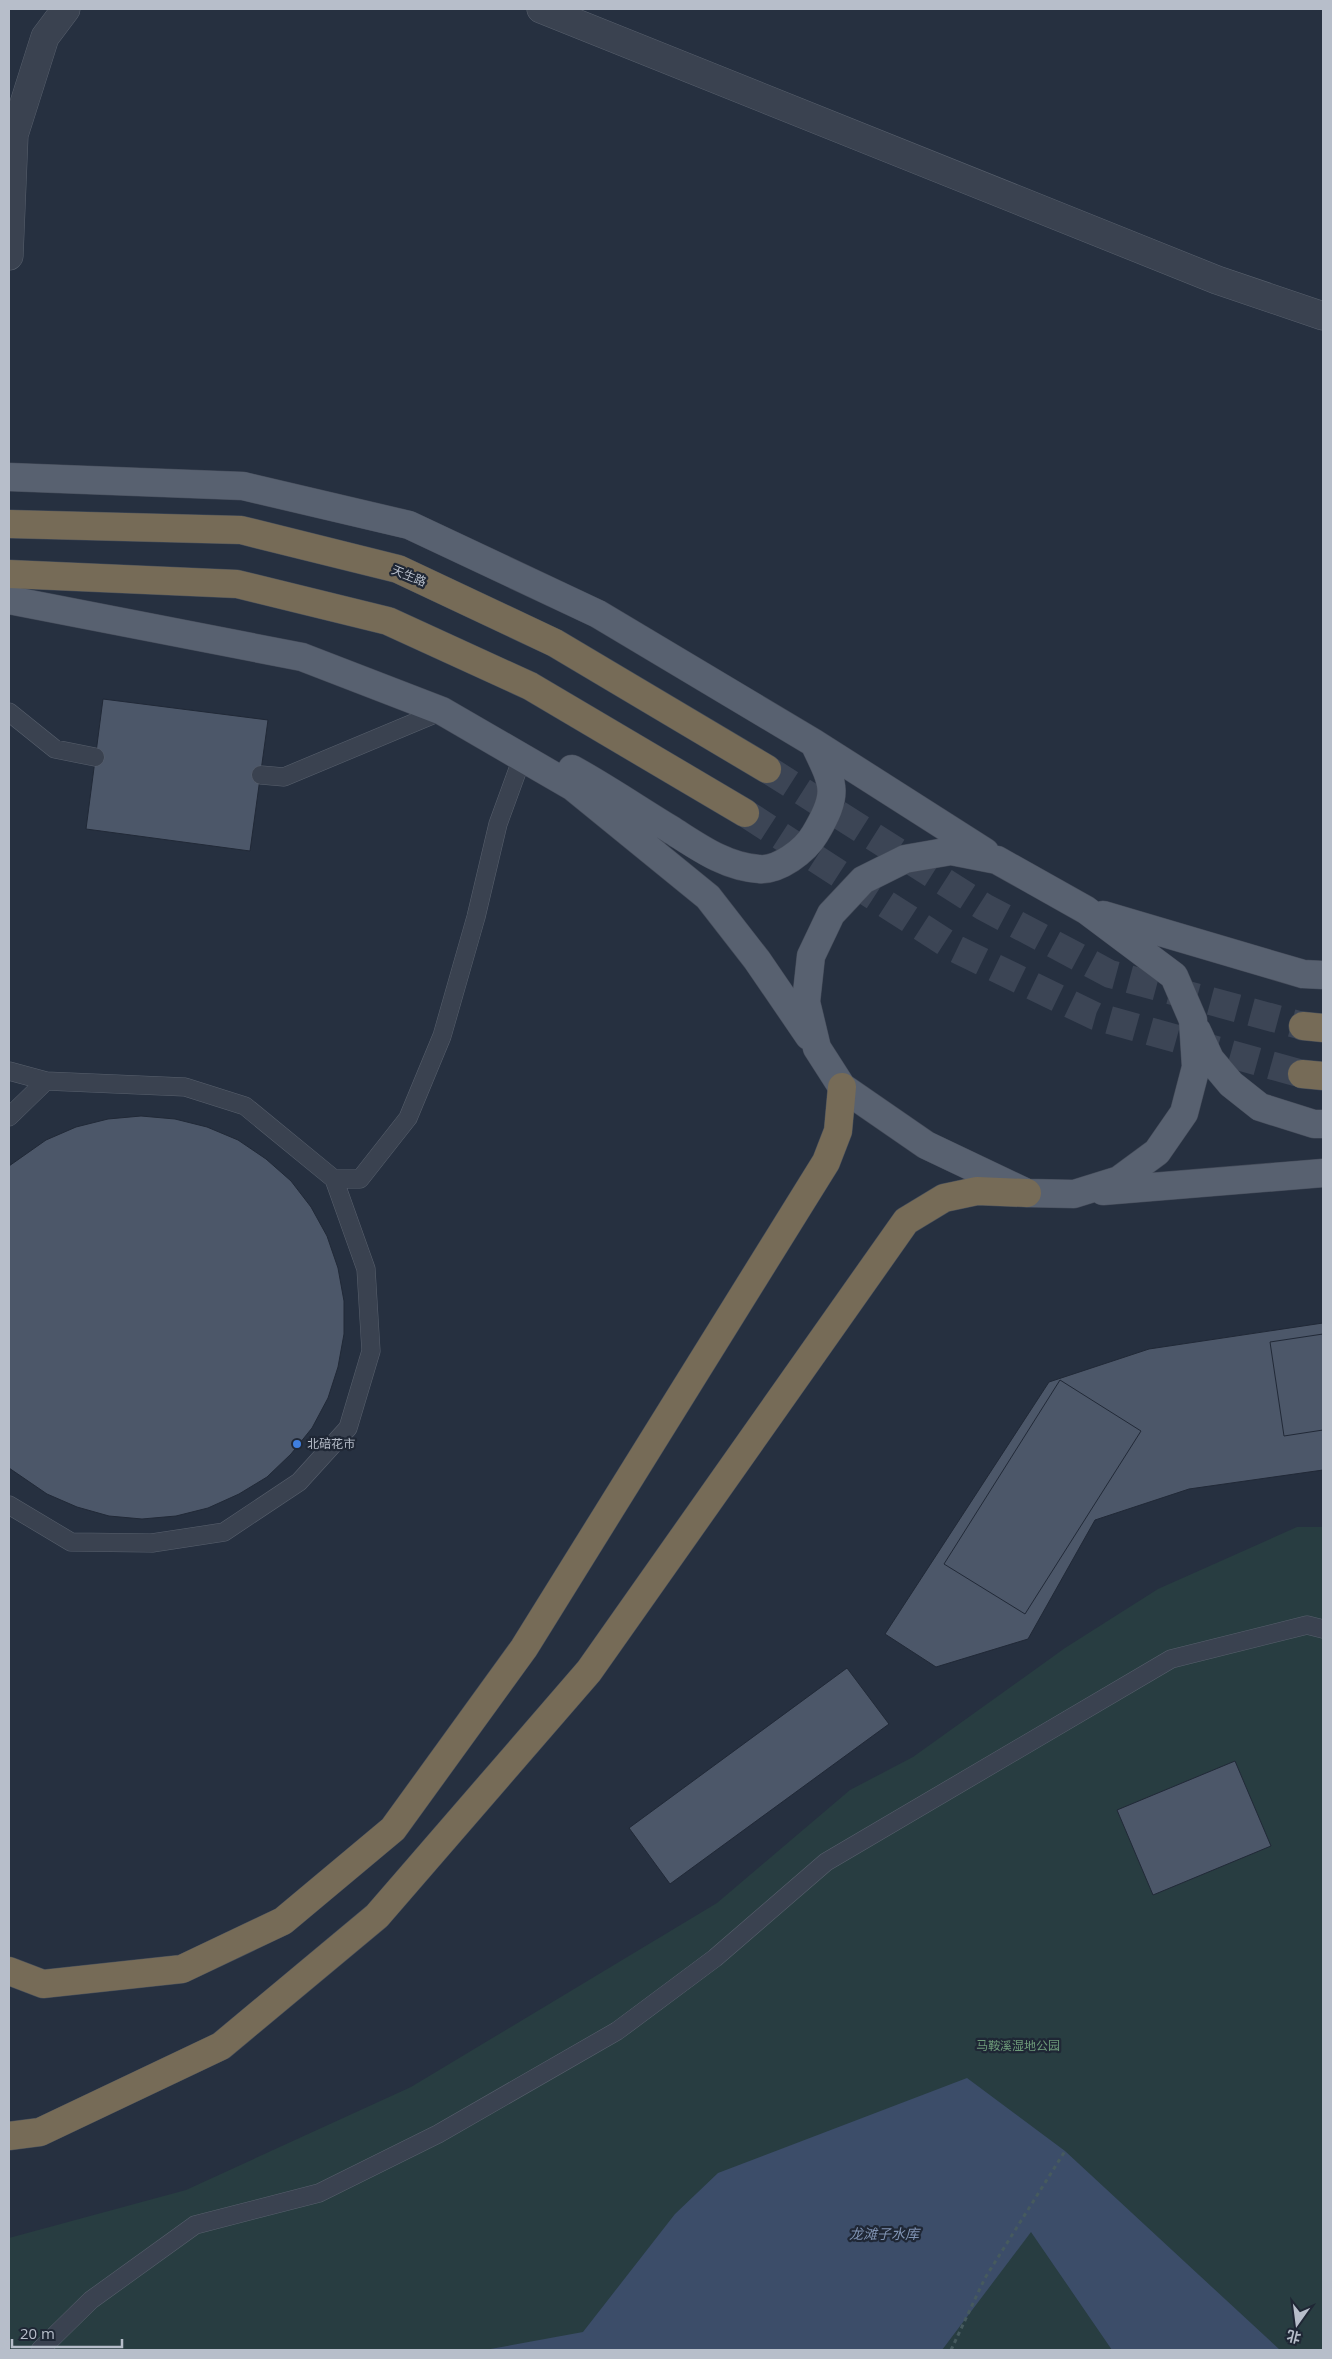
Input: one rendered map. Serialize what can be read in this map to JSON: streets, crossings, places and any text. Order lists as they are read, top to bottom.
{
  "streets": {
    "highway": ["天生路"]
  },
  "water": ["龙滩子水库"],
  "parks": ["马鞍溪湿地公园"],
  "places": ["北碚花市"],
  "scale_bar": "20 m",
  "north": "bottom"
}
